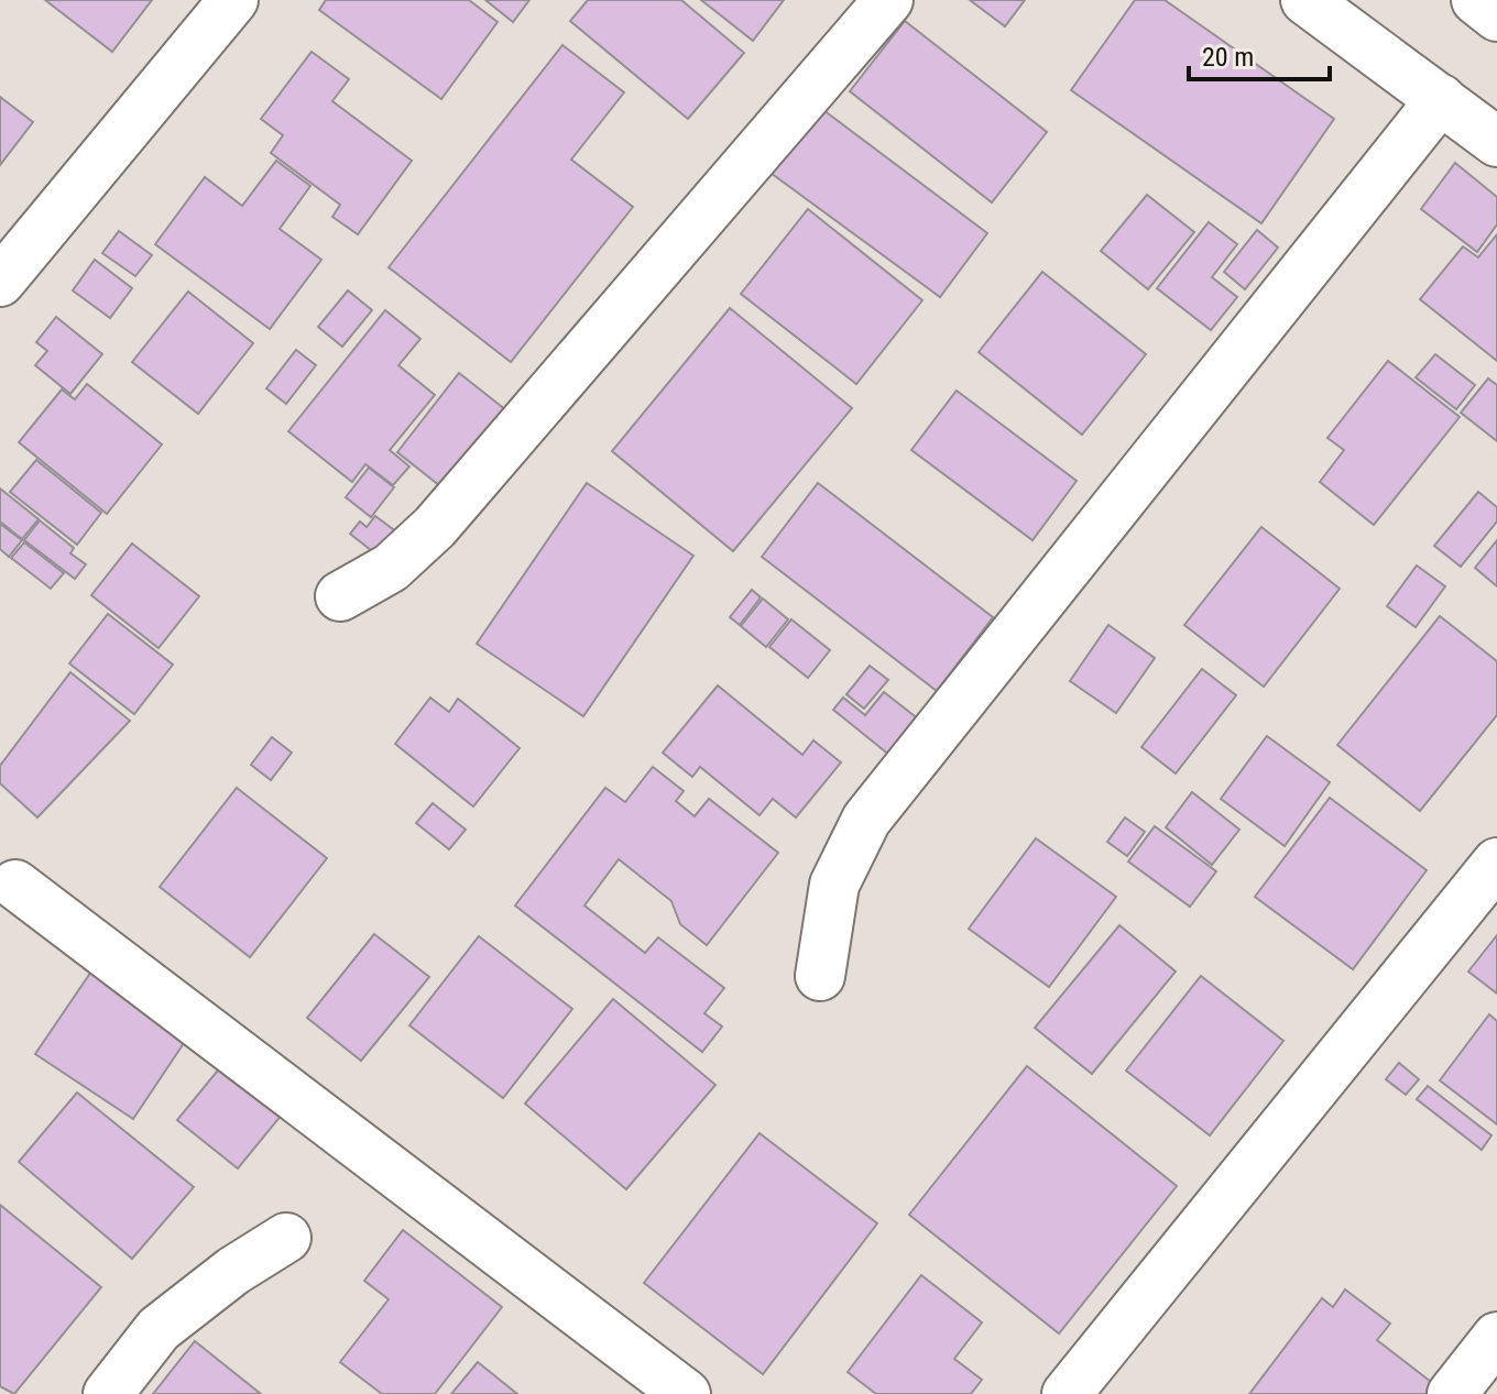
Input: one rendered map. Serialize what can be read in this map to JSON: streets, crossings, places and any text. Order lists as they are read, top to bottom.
{
  "scale_bar": "20 m"
}
